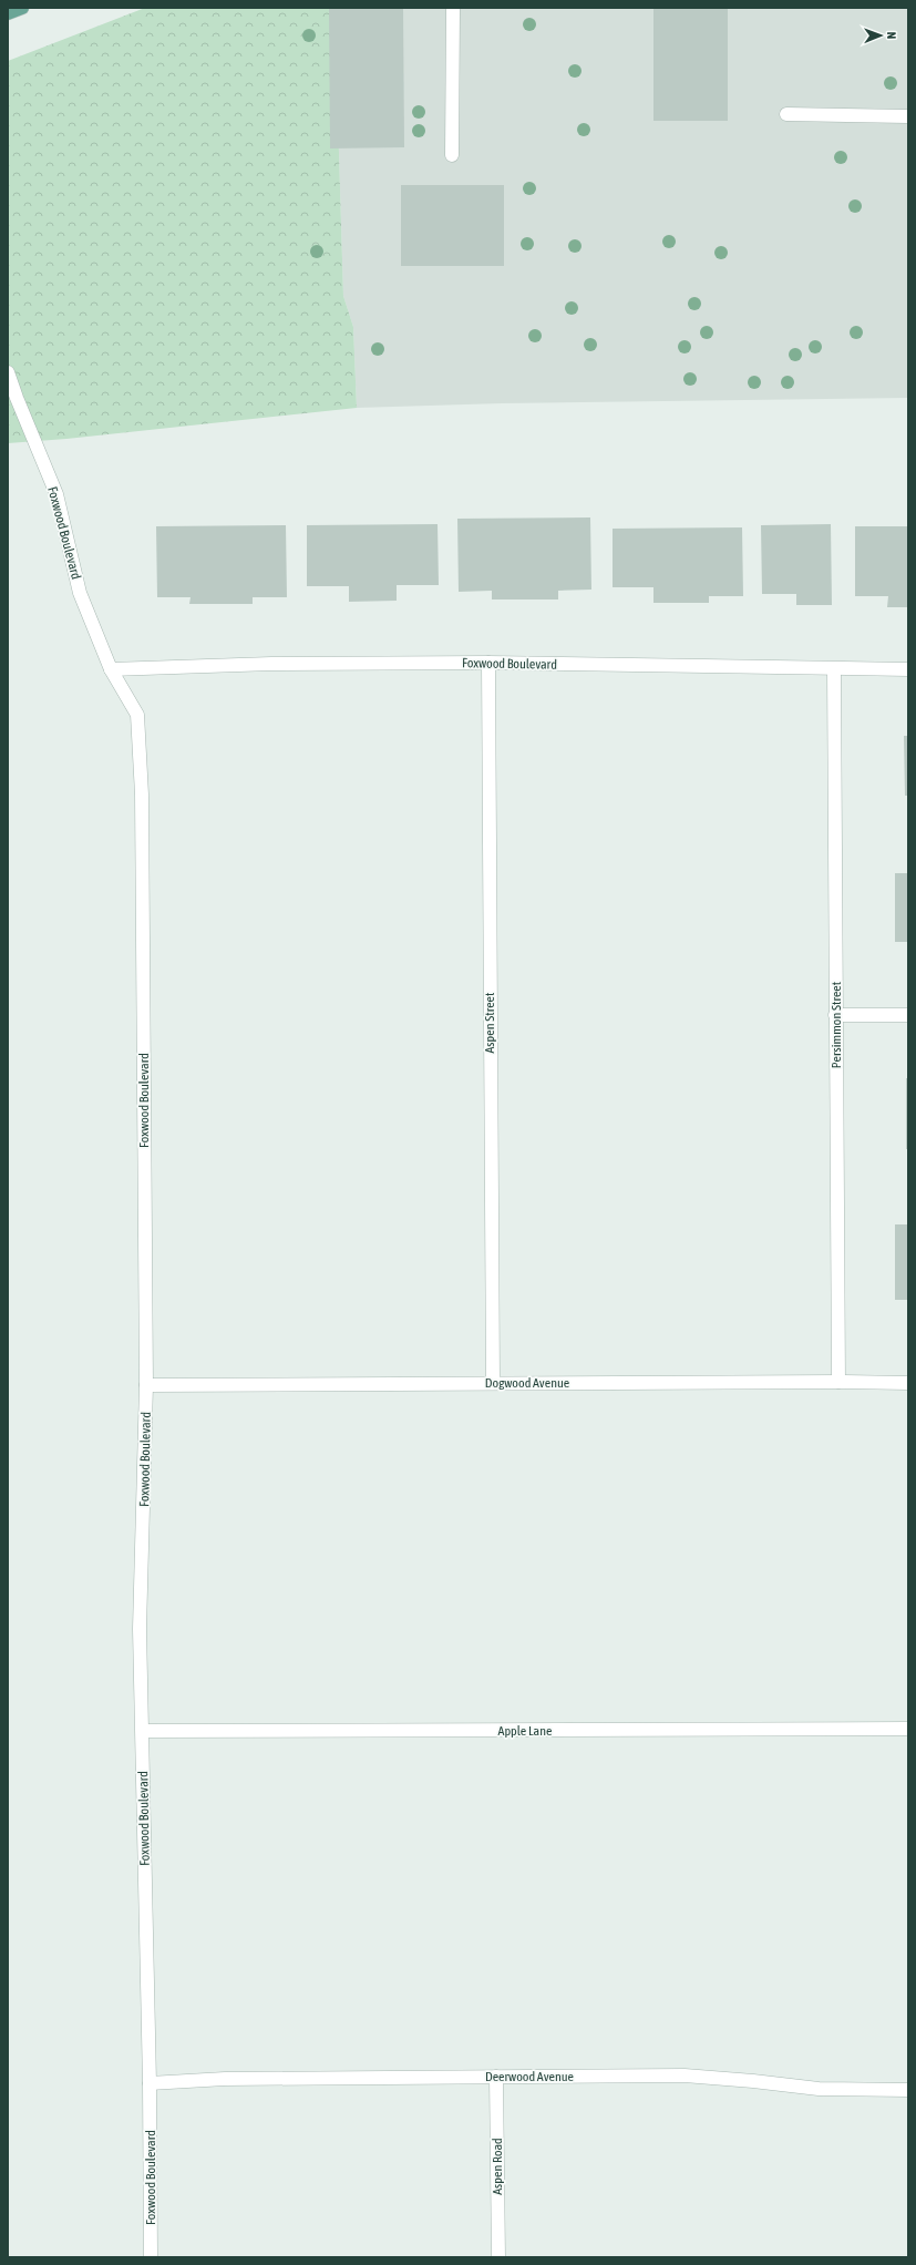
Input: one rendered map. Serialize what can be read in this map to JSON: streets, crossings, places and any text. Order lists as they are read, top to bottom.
{
  "streets": {
    "street": [
      "Foxwood Boulevard",
      "Aspen Street",
      "Persimmon Street",
      "Dogwood Avenue",
      "Apple Lane",
      "Deerwood Avenue",
      "Aspen Road"
    ]
  },
  "crossings": [
    ["Foxwood Boulevard", "Aspen Street"],
    ["Foxwood Boulevard", "Persimmon Street"],
    ["Foxwood Boulevard", "Dogwood Avenue"],
    ["Foxwood Boulevard", "Apple Lane"],
    ["Foxwood Boulevard", "Deerwood Avenue"],
    ["Aspen Street", "Dogwood Avenue"],
    ["Persimmon Street", "Dogwood Avenue"],
    ["Deerwood Avenue", "Aspen Road"]
  ],
  "north": "right"
}
